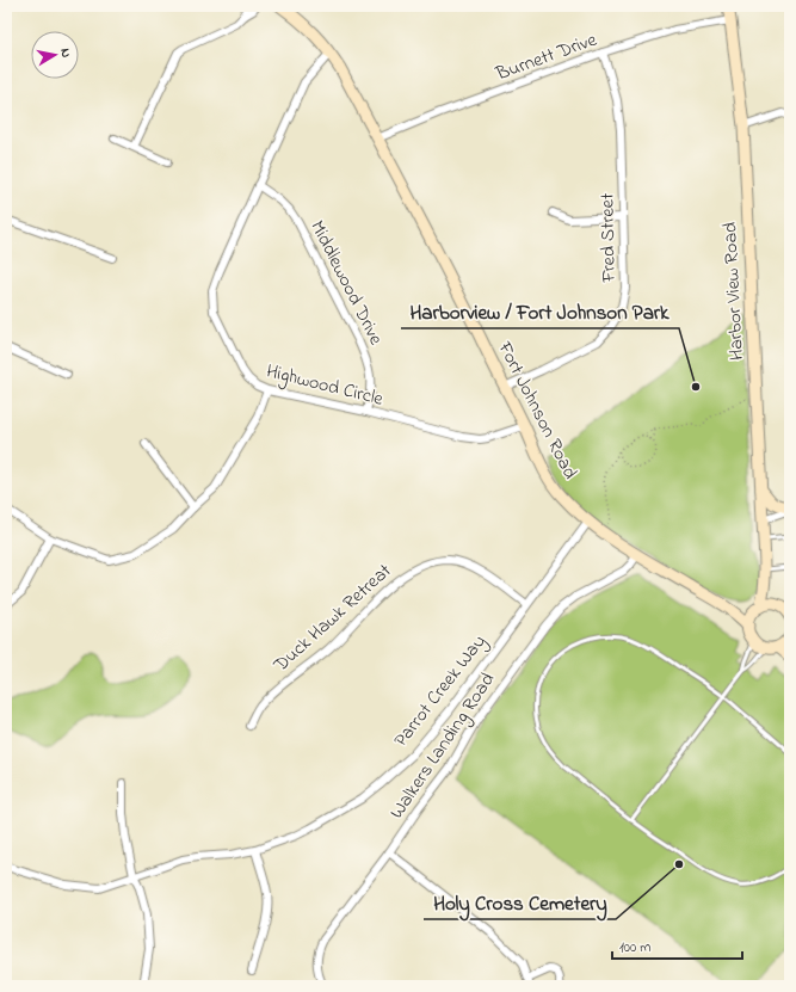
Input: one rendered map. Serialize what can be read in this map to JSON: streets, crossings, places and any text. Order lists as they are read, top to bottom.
{
  "streets": {
    "main road": ["Harbor View Road", "Fort Johnson Road"],
    "street": [
      "Burnett Drive",
      "Fred Street",
      "Middlewood Drive",
      "Highwood Circle",
      "Duck Hawk Retreat",
      "Parrot Creek Way",
      "Walkers Landing Road"
    ]
  },
  "crossings": [
    ["Burnett Drive", "Fred Street"],
    ["Burnett Drive", "Harbor View Road"],
    ["Burnett Drive", "Fort Johnson Road"],
    ["Fred Street", "Fort Johnson Road"],
    ["Middlewood Drive", "Highwood Circle"],
    ["Harbor View Road", "Fort Johnson Road"],
    ["Highwood Circle", "Fort Johnson Road"],
    ["Fort Johnson Road", "Parrot Creek Way"],
    ["Fort Johnson Road", "Walkers Landing Road"],
    ["Duck Hawk Retreat", "Parrot Creek Way"]
  ],
  "places": ["Harborview / Fort Johnson Park", "Holy Cross Cemetery"],
  "scale_bar": "100 m",
  "north": "right"
}
